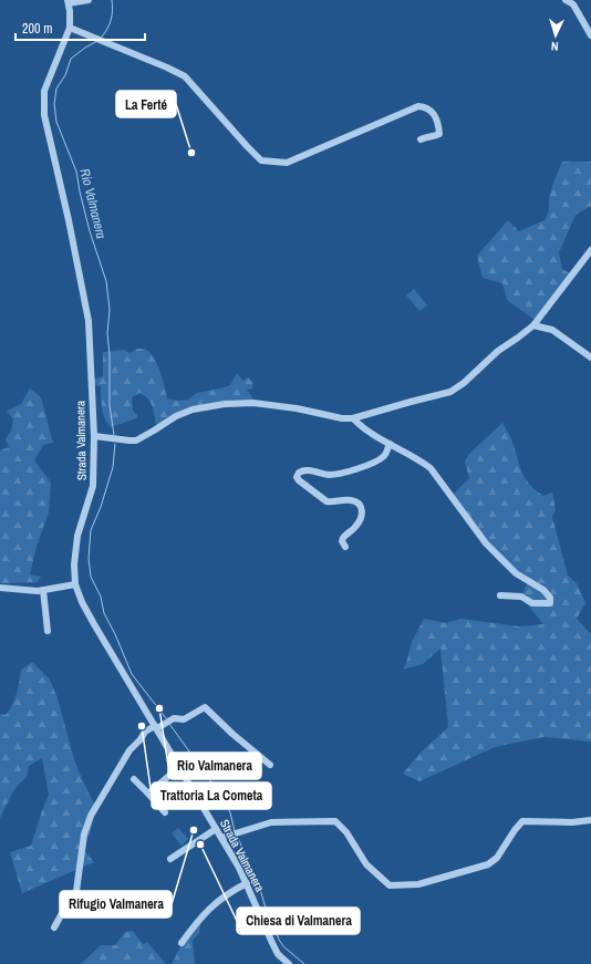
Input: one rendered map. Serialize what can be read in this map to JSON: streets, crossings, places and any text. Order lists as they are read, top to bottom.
{
  "streets": {
    "street": ["Strada Valmanera"]
  },
  "water": ["Rio Valmanera"],
  "places": [
    "La Ferté",
    "Rio Valmanera",
    "Trattoria La Cometa",
    "Rifugio Valmanera",
    "Chiesa di Valmanera"
  ],
  "scale_bar": "200 m",
  "north": "bottom"
}
